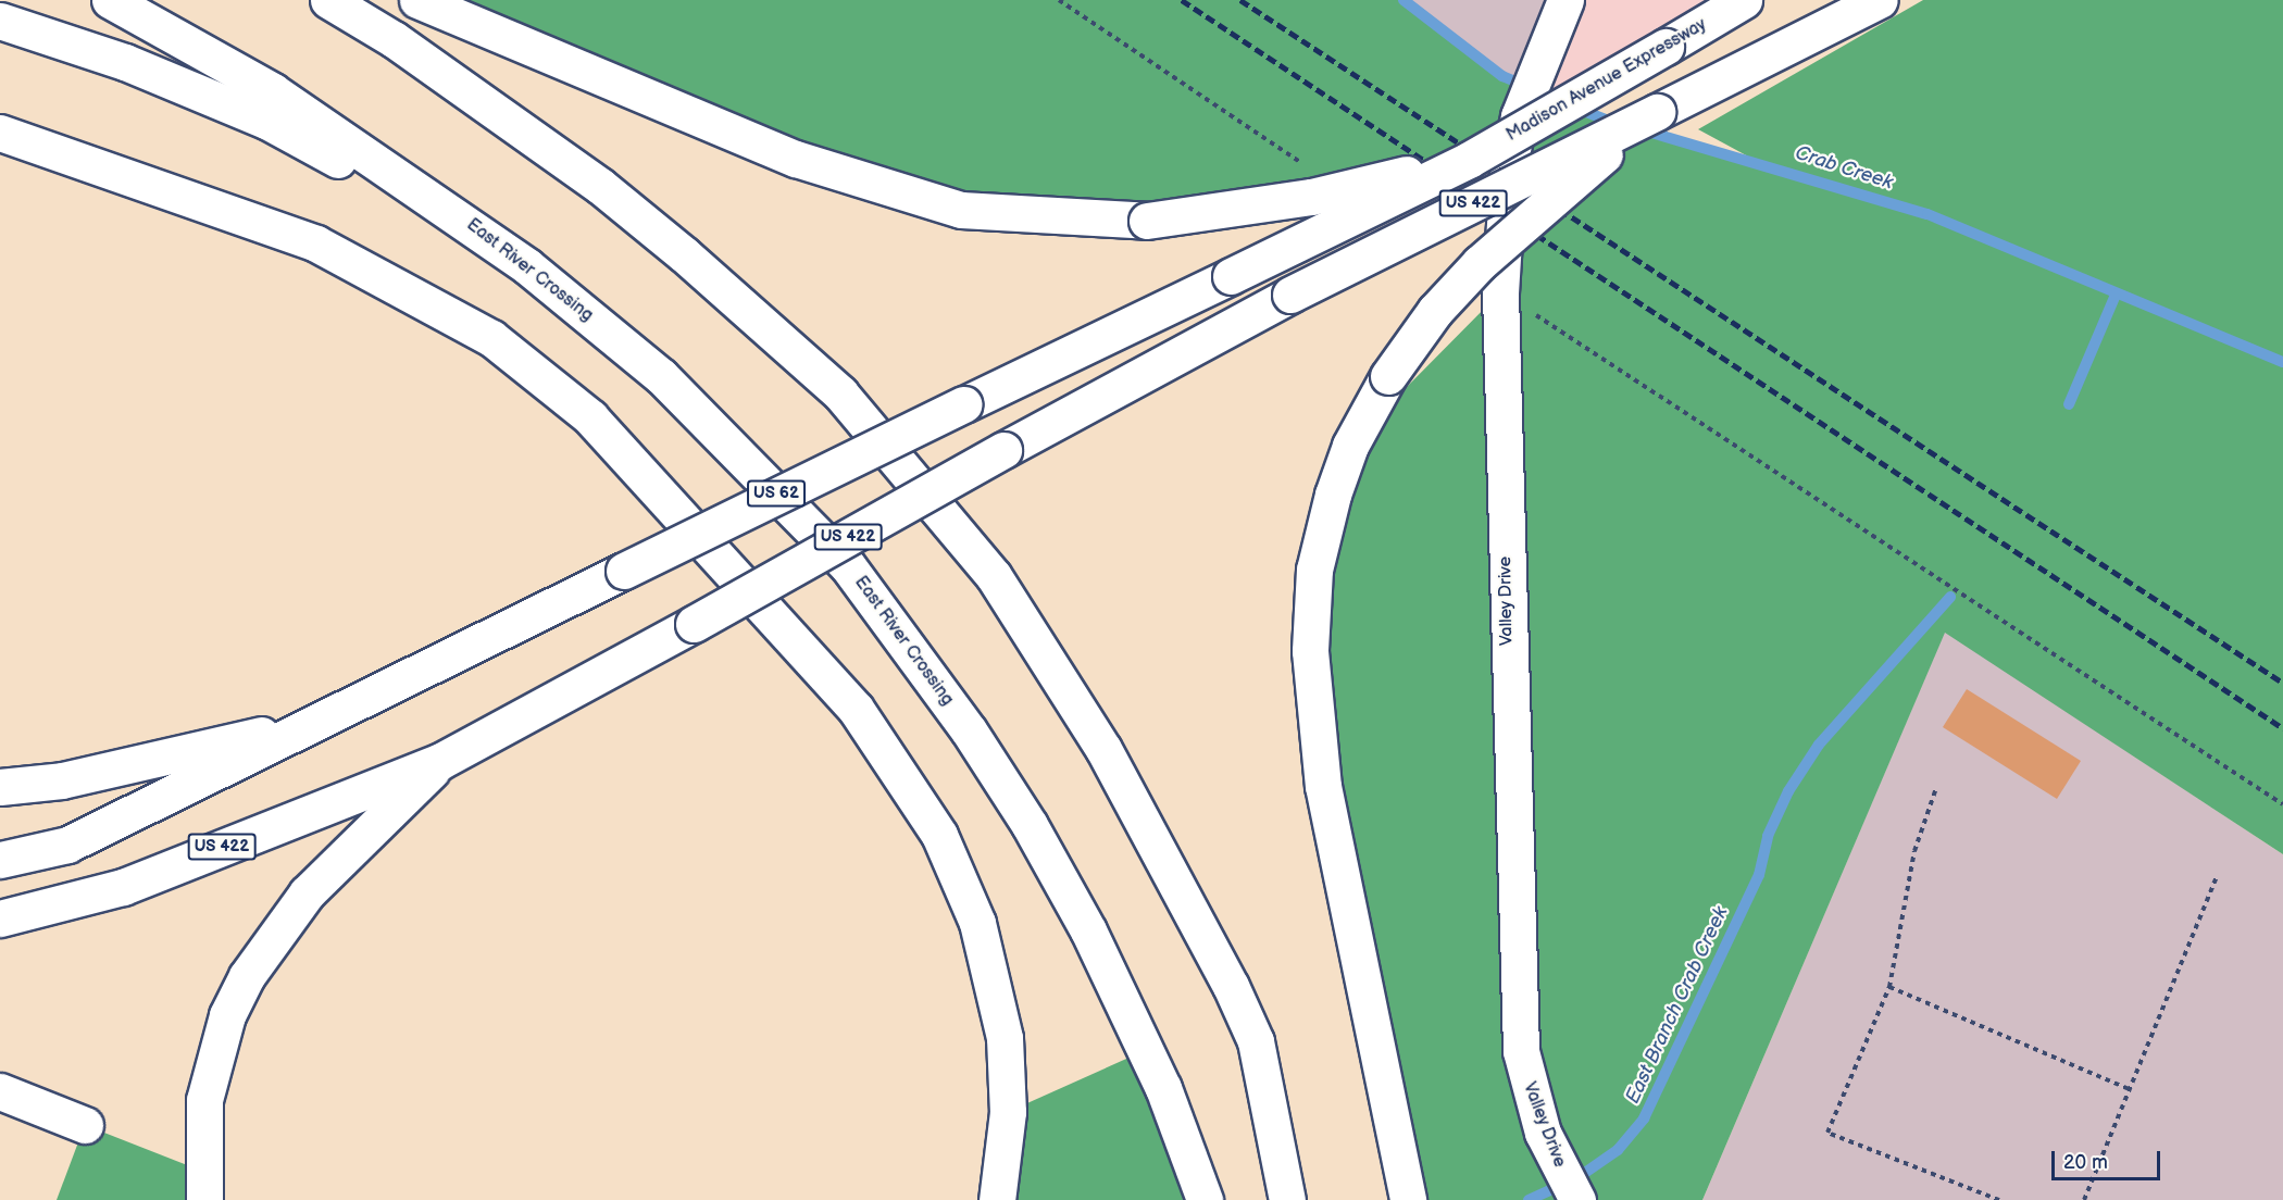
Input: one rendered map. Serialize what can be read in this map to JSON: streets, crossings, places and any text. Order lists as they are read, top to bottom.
{
  "streets": {
    "main road": [
      "Madison Avenue Expressway",
      "US 422",
      "East River Crossing",
      "US 62",
      "Valley Drive"
    ]
  },
  "crossings": [
    ["Madison Avenue Expressway", "US 422"]
  ],
  "water": ["Crab Creek", "East Branch Crab Creek"],
  "scale_bar": "20 m"
}
